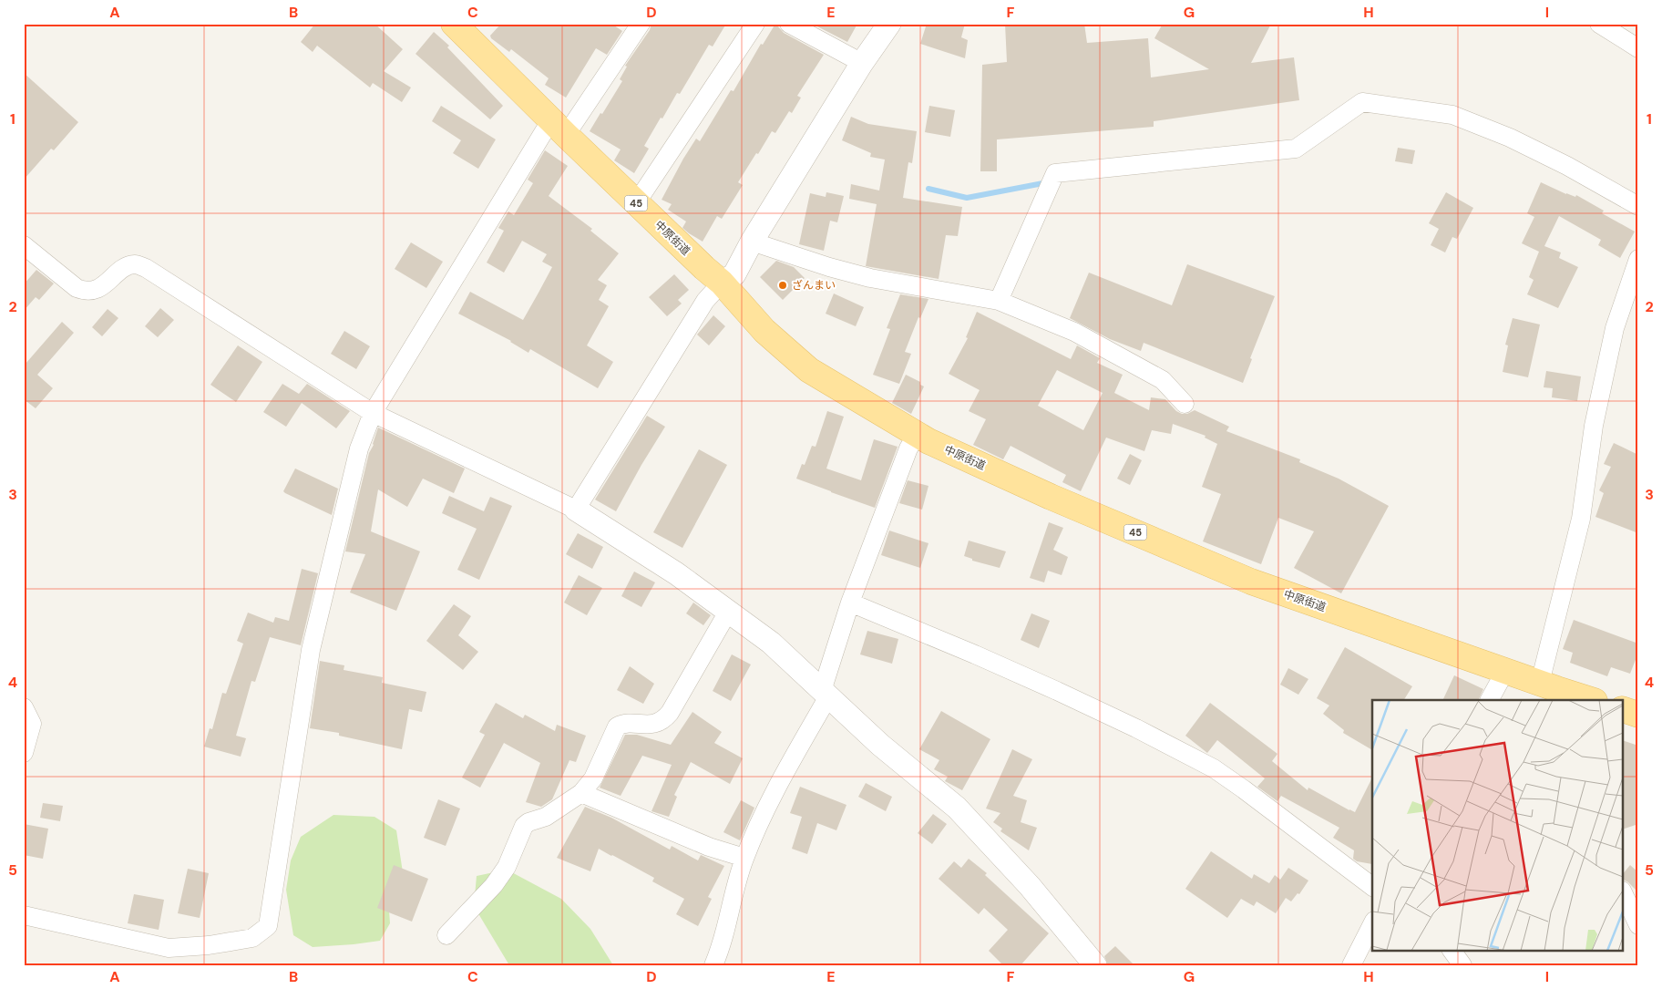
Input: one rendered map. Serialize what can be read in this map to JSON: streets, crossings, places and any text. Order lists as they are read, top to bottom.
{
  "streets": {
    "main road": ["45", "中原街道"]
  },
  "places": ["ざんまい"],
  "grid": {
    "columns": [
      "A",
      "B",
      "C",
      "D",
      "E",
      "F",
      "G",
      "H",
      "I"
    ],
    "rows": [
      "1",
      "2",
      "3",
      "4",
      "5"
    ]
  }
}
